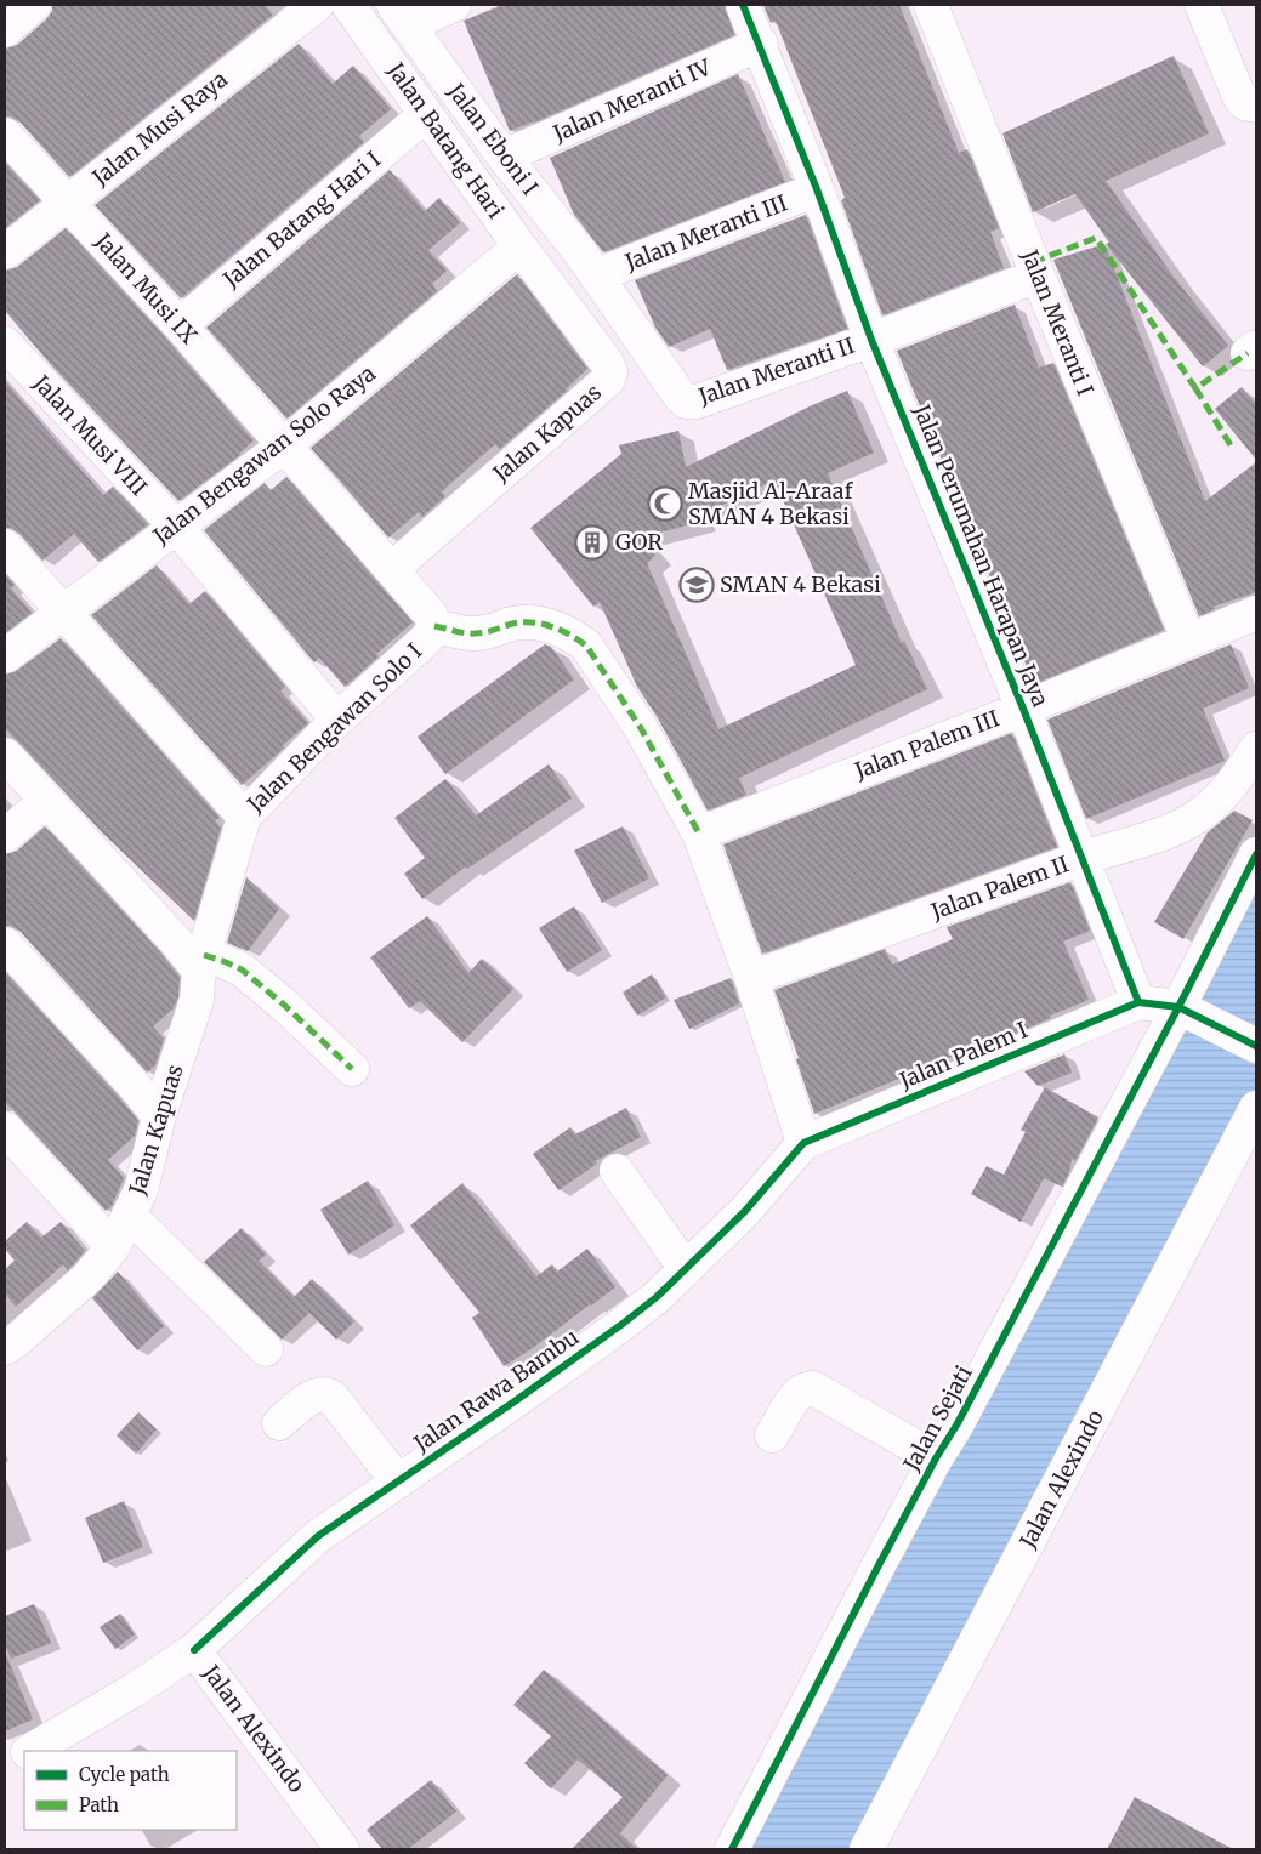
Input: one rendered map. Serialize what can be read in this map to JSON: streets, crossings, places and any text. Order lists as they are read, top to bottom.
{
  "streets": {
    "street": [
      "Jalan Meranti IV",
      "Jalan Musi Raya",
      "Jalan Eboni I",
      "Jalan Batang Hari",
      "Jalan Batang Hari I",
      "Jalan Meranti III",
      "Jalan Musi IX",
      "Jalan Meranti I",
      "Jalan Meranti II",
      "Jalan Kapuas",
      "Jalan Musi VIII",
      "Jalan Bengawan Solo Raya",
      "Jalan Perumahan Harapan Jaya",
      "Jalan Bengawan Solo I",
      "Jalan Palem III",
      "Jalan Palem II",
      "Jalan Palem I",
      "Jalan Rawa Bambu",
      "Jalan Sejati",
      "Jalan Alexindo"
    ]
  },
  "crossings": [
    ["Jalan Meranti IV", "Jalan Eboni I"],
    ["Jalan Meranti IV", "Jalan Perumahan Harapan Jaya"],
    ["Jalan Musi Raya", "Jalan Musi IX"],
    ["Jalan Eboni I", "Jalan Batang Hari"],
    ["Jalan Eboni I", "Jalan Meranti III"],
    ["Jalan Eboni I", "Jalan Meranti II"],
    ["Jalan Eboni I", "Jalan Kapuas"],
    ["Jalan Batang Hari", "Jalan Batang Hari I"],
    ["Jalan Batang Hari", "Jalan Meranti III"],
    ["Jalan Batang Hari", "Jalan Meranti II"],
    ["Jalan Batang Hari", "Jalan Kapuas"],
    ["Jalan Batang Hari", "Jalan Bengawan Solo Raya"],
    ["Jalan Batang Hari I", "Jalan Musi IX"],
    ["Jalan Meranti III", "Jalan Meranti II"],
    ["Jalan Meranti III", "Jalan Kapuas"],
    ["Jalan Meranti III", "Jalan Perumahan Harapan Jaya"],
    ["Jalan Musi IX", "Jalan Kapuas"],
    ["Jalan Musi IX", "Jalan Bengawan Solo Raya"],
    ["Jalan Musi IX", "Jalan Bengawan Solo I"],
    ["Jalan Meranti I", "Jalan Meranti II"],
    ["Jalan Meranti I", "Jalan Palem III"],
    ["Jalan Meranti II", "Jalan Kapuas"],
    ["Jalan Meranti II", "Jalan Perumahan Harapan Jaya"],
    ["Jalan Kapuas", "Jalan Bengawan Solo I"],
    ["Jalan Musi VIII", "Jalan Bengawan Solo Raya"],
    ["Jalan Musi VIII", "Jalan Bengawan Solo I"],
    ["Jalan Perumahan Harapan Jaya", "Jalan Palem III"],
    ["Jalan Perumahan Harapan Jaya", "Jalan Palem II"],
    ["Jalan Perumahan Harapan Jaya", "Jalan Palem I"],
    ["Jalan Palem I", "Jalan Rawa Bambu"],
    ["Jalan Rawa Bambu", "Jalan Alexindo"]
  ],
  "places": {
    "mosque": ["Masjid Al-Araaf SMAN 4 Bekasi"],
    "building": ["GOR"],
    "school or university": ["SMAN 4 Bekasi"]
  },
  "legend": ["Cycle path", "Path"]
}
